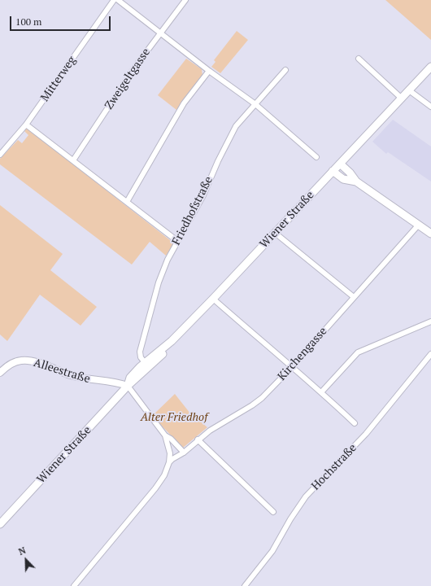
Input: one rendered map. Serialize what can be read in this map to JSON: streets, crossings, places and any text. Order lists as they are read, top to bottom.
{
  "streets": {
    "main road": ["Wiener Straße"],
    "street": [
      "Mitterweg",
      "Zweigeltgasse",
      "Friedhofstraße",
      "Kirchengasse",
      "Alleestraße",
      "Hochstraße"
    ]
  },
  "crossings": [
    ["Friedhofstraße", "Wiener Straße"],
    ["Wiener Straße", "Alleestraße"]
  ],
  "parks": ["Alter Friedhof"],
  "scale_bar": "100 m",
  "north": "top left"
}
